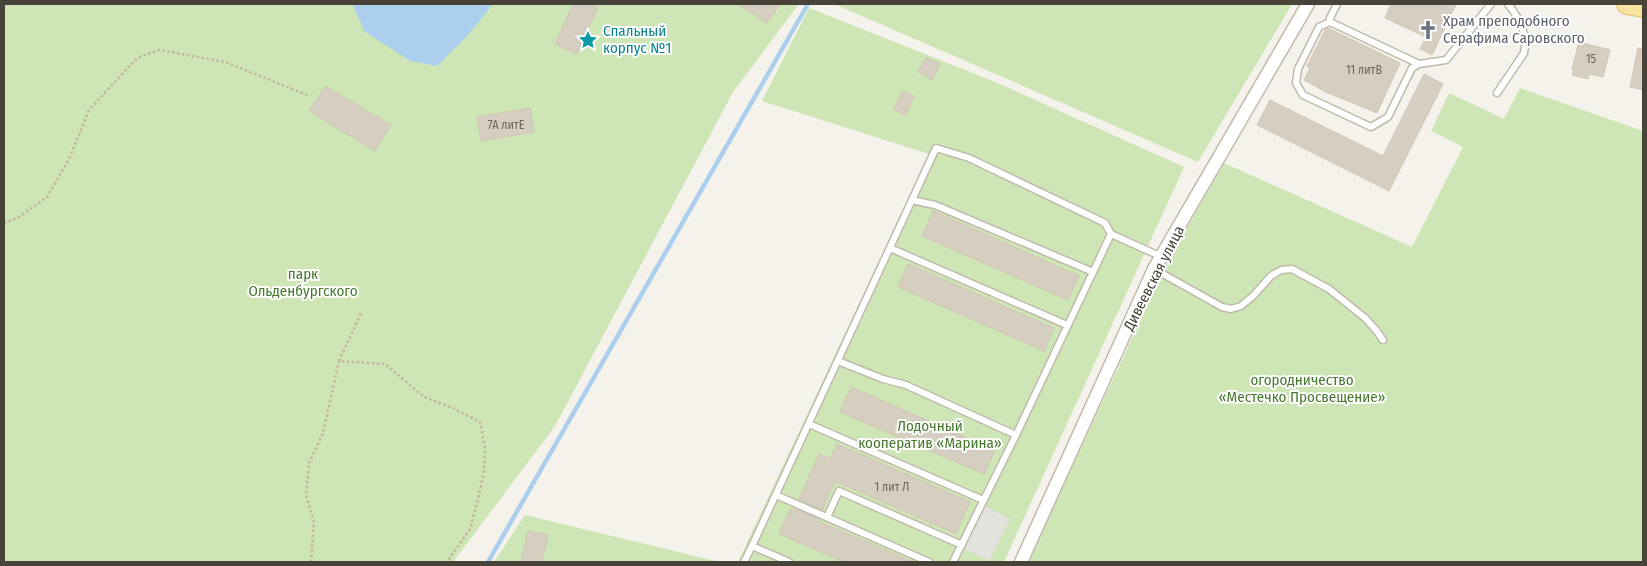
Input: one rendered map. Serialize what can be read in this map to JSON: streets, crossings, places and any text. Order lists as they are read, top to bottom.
{
  "streets": {
    "street": ["Дивеевская улица"]
  },
  "parks": ["парк Ольденбургского", "огородничество «Местечко Просвещение»", "Лодочный кооператив «Марина»"],
  "places": {
    "church": ["Храм преподобного Серафима Саровского"],
    "place": ["Спальный корпус №1"]
  },
  "house_numbers": [
    "15",
    "11 литВ",
    "7А литЕ",
    "1 лит Л"
  ]
}
